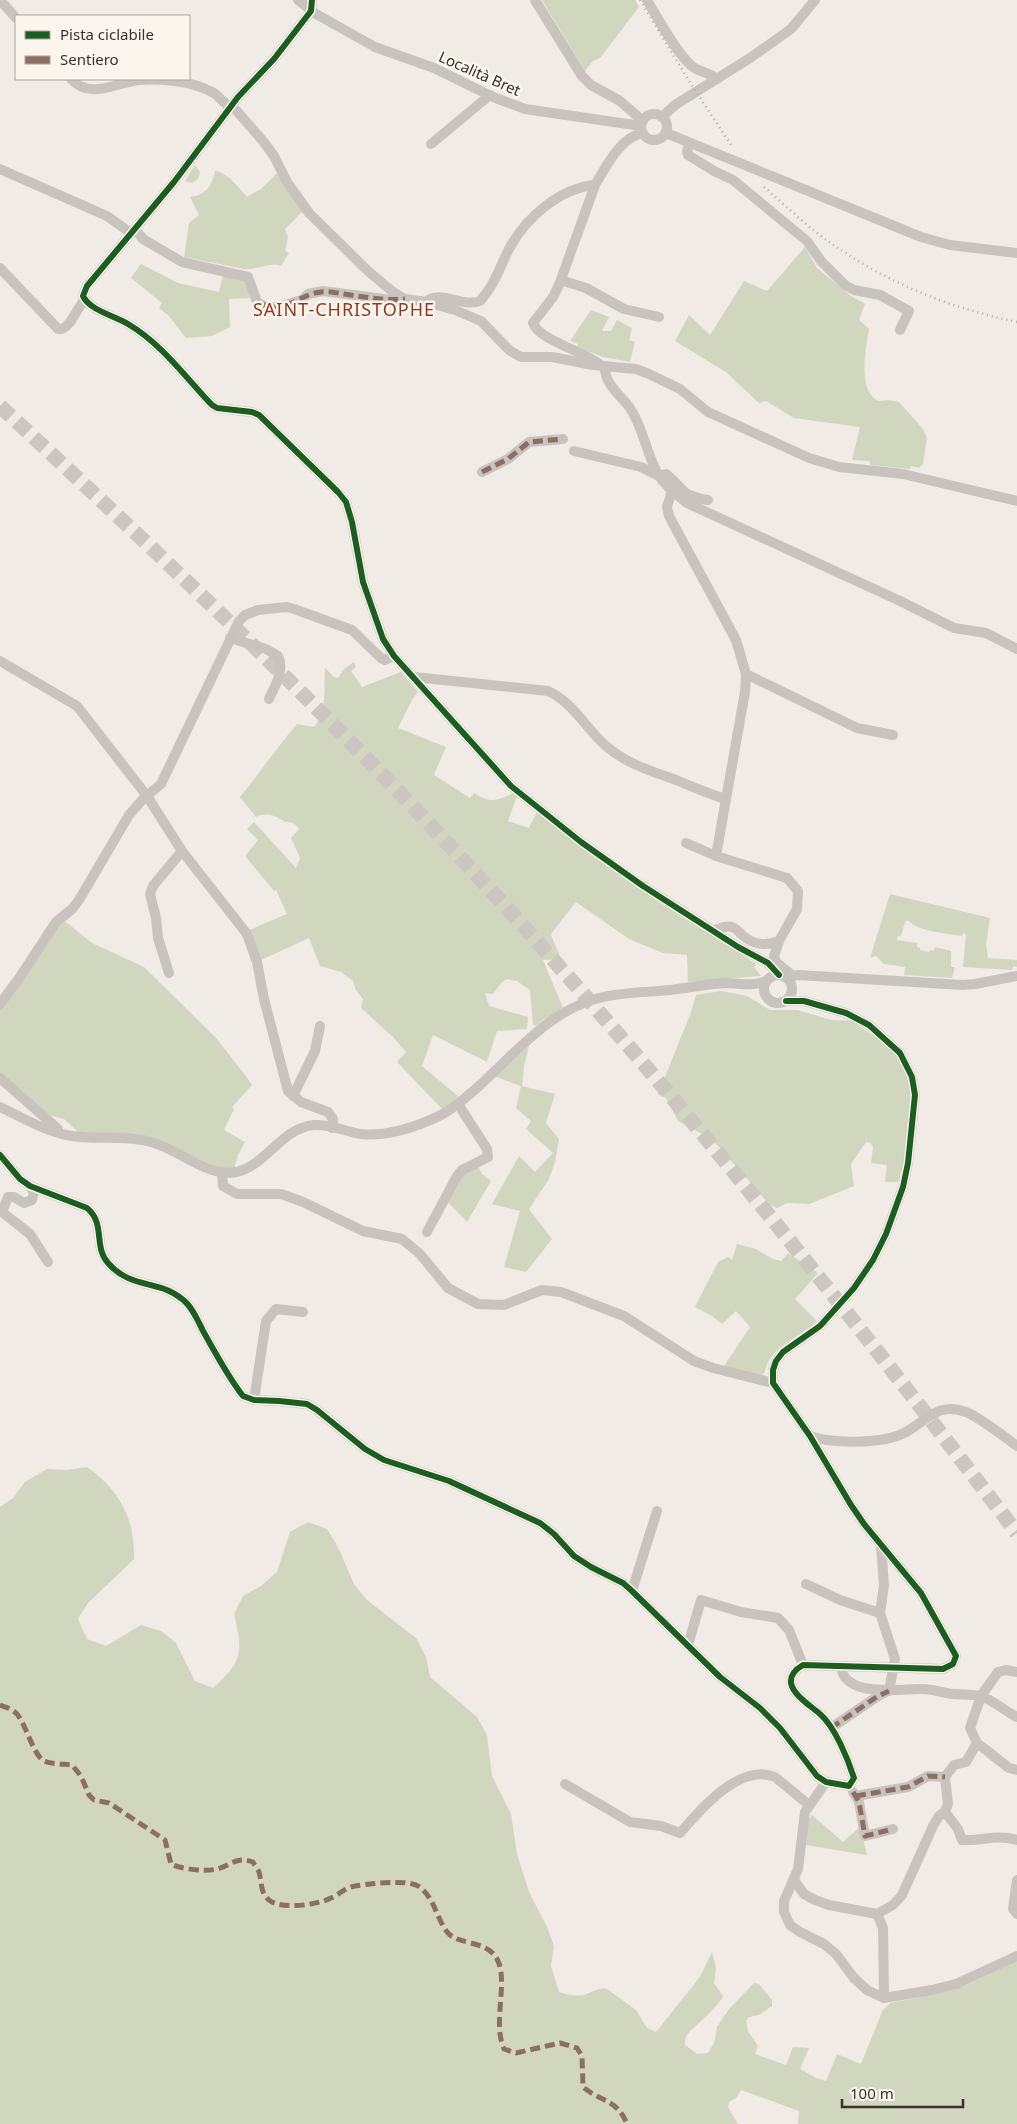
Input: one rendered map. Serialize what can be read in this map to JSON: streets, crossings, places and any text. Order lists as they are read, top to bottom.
{
  "streets": {
    "street": ["Località Bret"]
  },
  "districts": ["SAINT-CHRISTOPHE"],
  "legend": ["Pista ciclabile", "Sentiero"],
  "scale_bar": "100 m"
}
